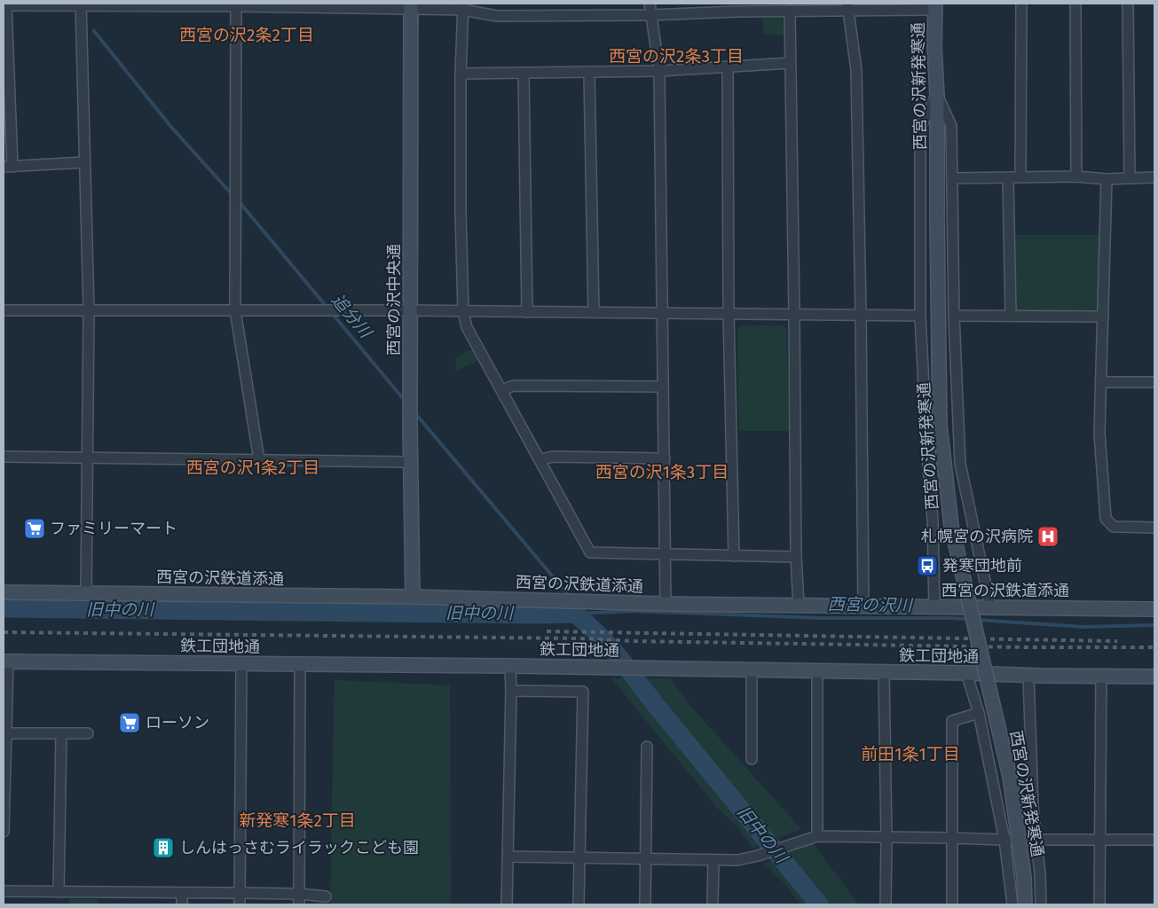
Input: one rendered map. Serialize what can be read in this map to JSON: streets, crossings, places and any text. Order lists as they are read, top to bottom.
{
  "streets": {
    "street": [
      "西宮の沢新発寒通",
      "西宮の沢中央通",
      "西宮の沢鉄道添通",
      "鉄工団地通"
    ]
  },
  "crossings": [
    ["西宮の沢中央通", "西宮の沢鉄道添通"]
  ],
  "districts": [
    "西宮の沢2条2丁目",
    "西宮の沢2条3丁目",
    "西宮の沢1条2丁目",
    "西宮の沢1条3丁目",
    "前田1条1丁目",
    "新発寒1条2丁目"
  ],
  "water": ["追分川", "西宮の沢川", "旧中の川"],
  "places": {
    "supermarket": ["ファミリーマート", "ローソン"],
    "hospital": ["札幌宮の沢病院"],
    "bus stop": ["発寒団地前"],
    "building": ["しんはっさむライラックこども園"]
  }
}
